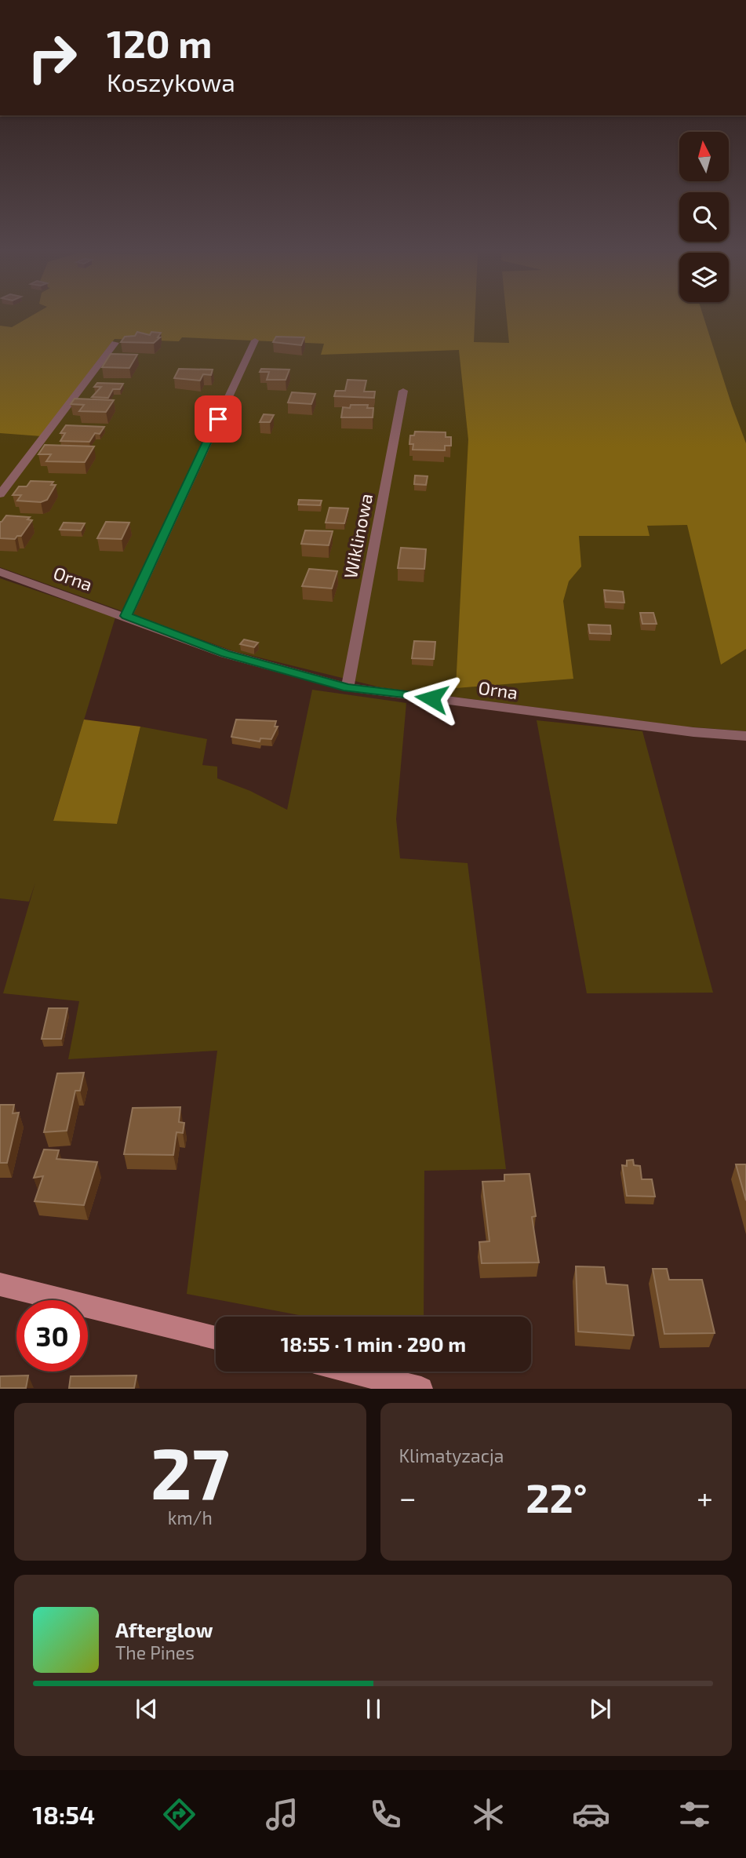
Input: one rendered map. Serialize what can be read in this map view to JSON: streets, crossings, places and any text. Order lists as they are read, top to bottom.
{
  "streets": {
    "street": ["Wiklinowa", "Orna"]
  },
  "crossings": [
    ["Wiklinowa", "Orna"]
  ],
  "north": "top",
  "page": {
    "turn": ["120 m", "Koszykowa"],
    "limit": "30",
    "trip": "18:55 · 1 min · 290 m",
    "tile": [
      ["27", "km/h"],
      "Klimatyzacja"
    ],
    "heat": ["−", "22°", "+"],
    "song": ["Afterglow", "The Pines"],
    "tabs": "18:54"
  }
}
